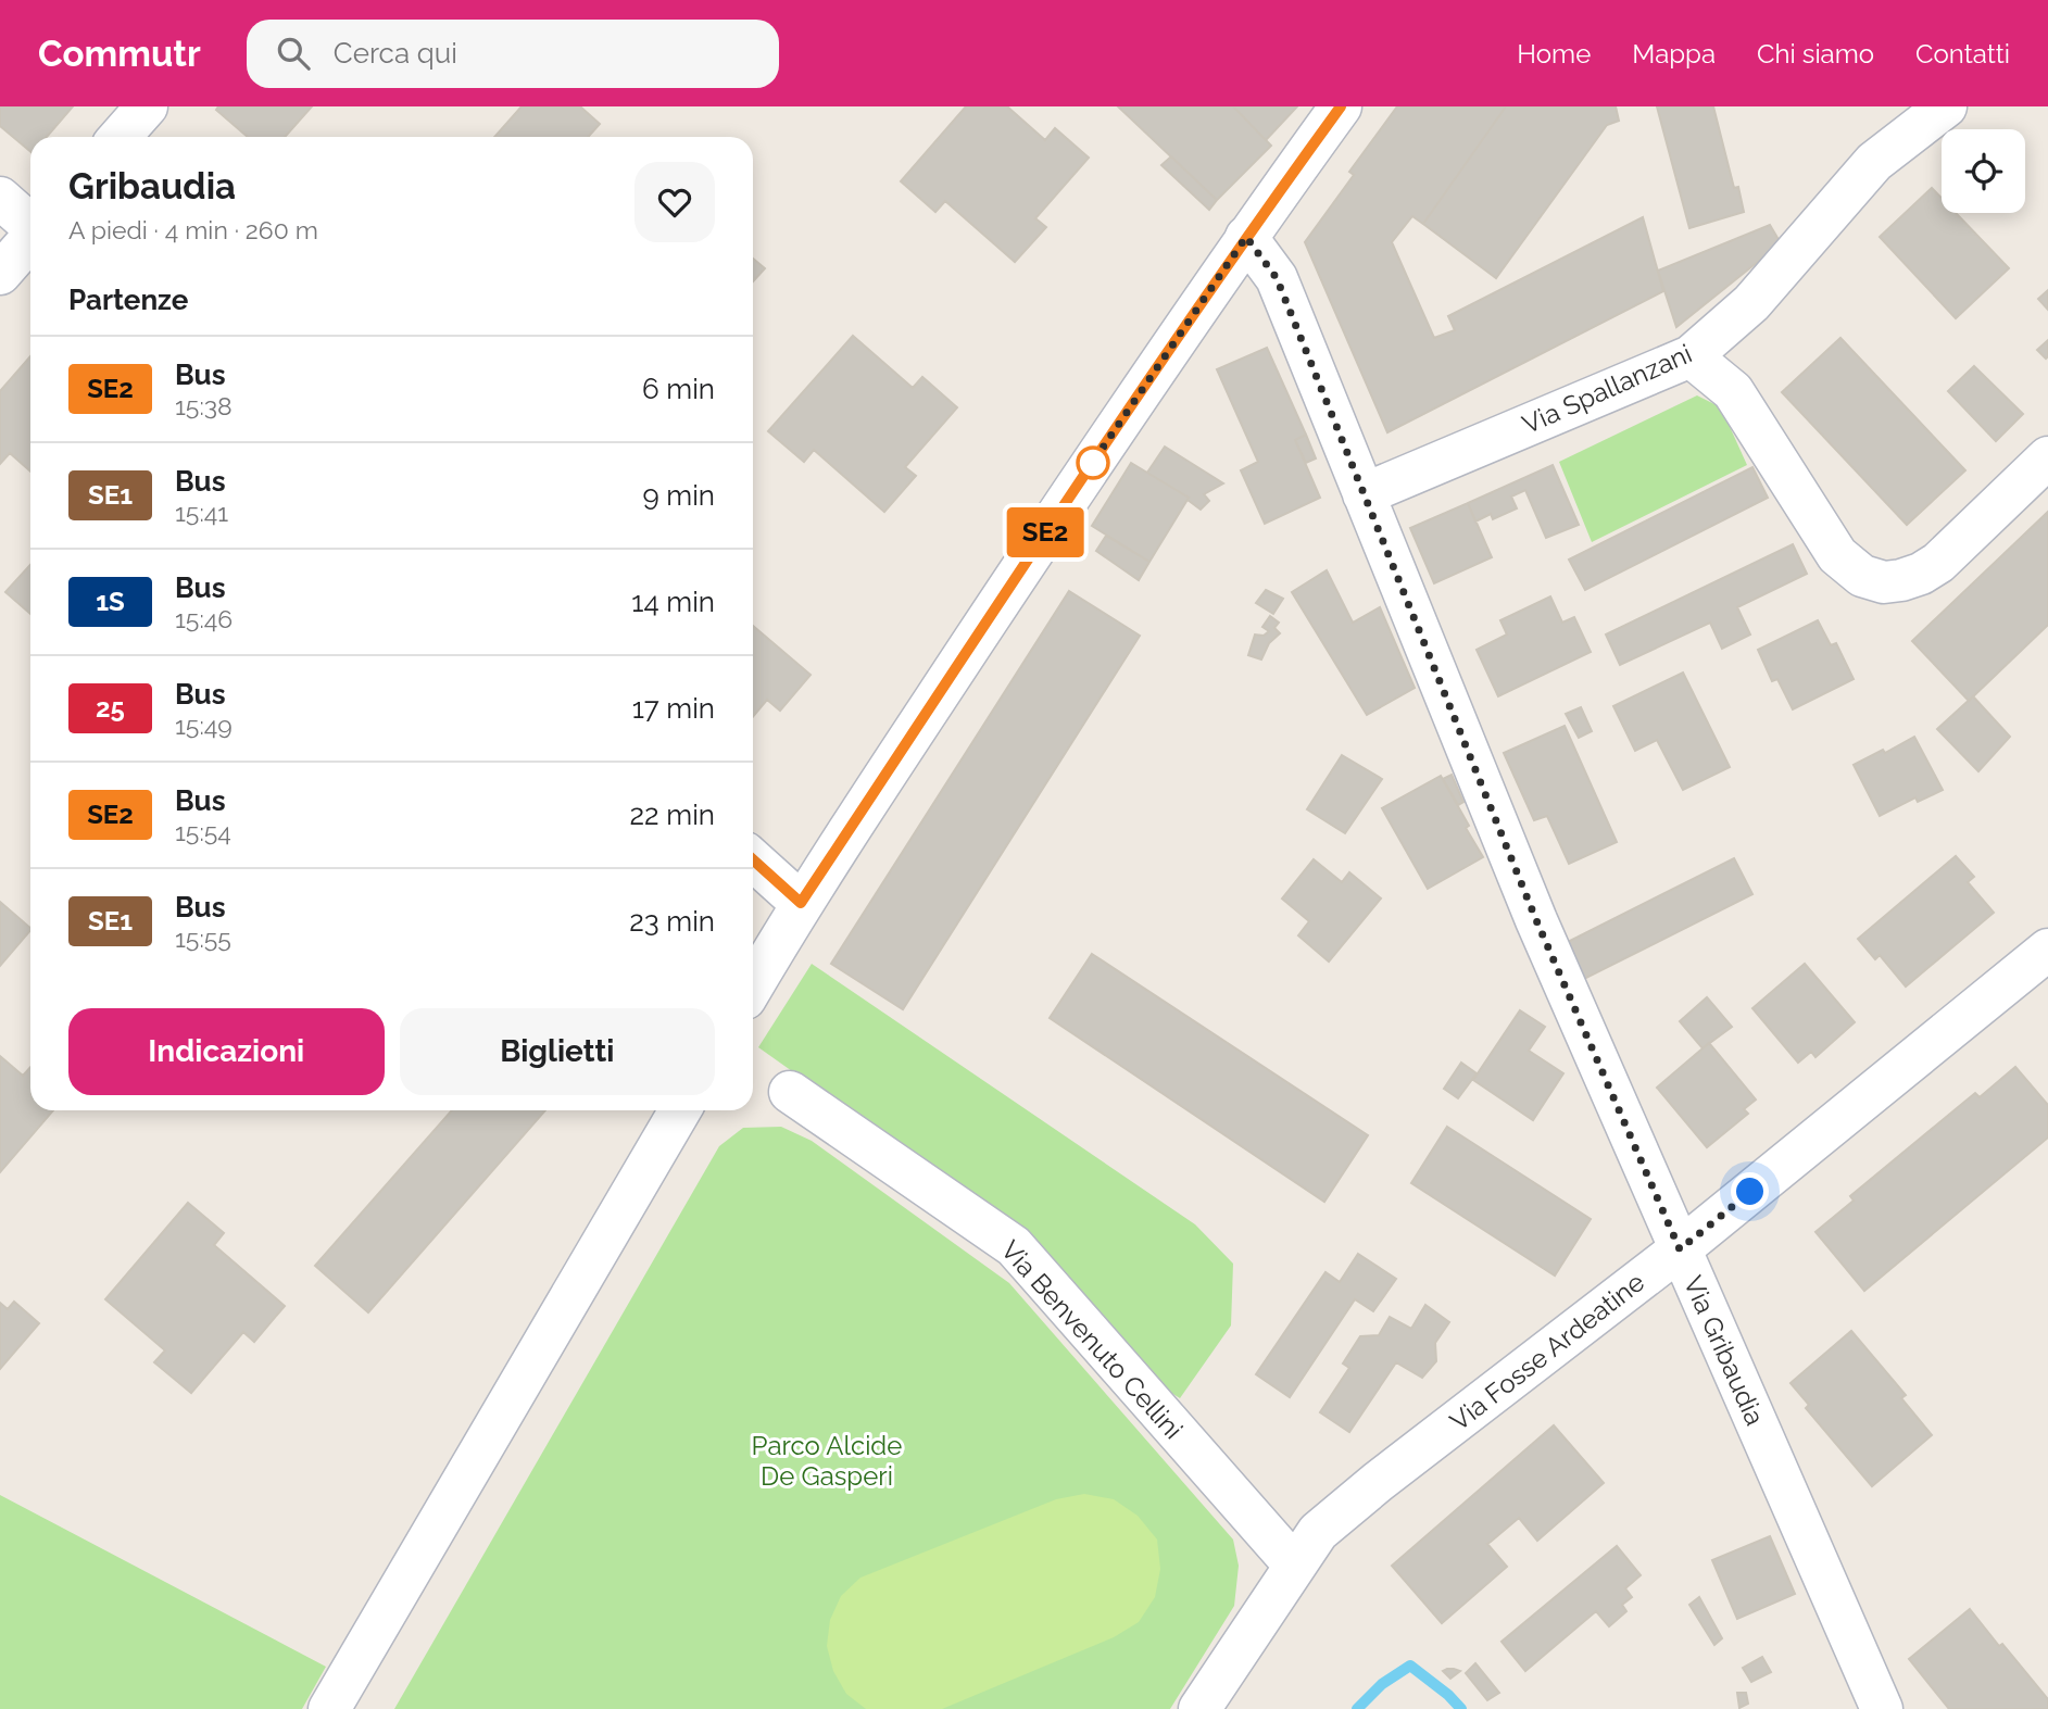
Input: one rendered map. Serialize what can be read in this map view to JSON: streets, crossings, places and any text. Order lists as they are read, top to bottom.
{
  "streets": {
    "street": [
      "Via Spallanzani",
      "Via Benvenuto Cellini",
      "Via Gribaudia",
      "Via Fosse Ardeatine"
    ]
  },
  "crossings": [
    ["Via Spallanzani", "Via Gribaudia"],
    ["Via Benvenuto Cellini", "Via Fosse Ardeatine"],
    ["Via Gribaudia", "Via Fosse Ardeatine"]
  ],
  "parks": ["Parco Alcide De Gasperi"],
  "lines": ["bus line SE2"],
  "page": {
    "header": "Commutr",
    "search": "Cerca qui",
    "nav": [
      "Home",
      "Mappa",
      "Chi siamo",
      "Contatti"
    ],
    "on_map": "SE2",
    "heading": [
      ["Gribaudia", "A piedi · 4 min · 260 m"],
      "Partenze"
    ],
    "list": [
      {
        "mark": "SE2",
        "name": "Bus",
        "note": "15:38",
        "value": "6 min"
      },
      {
        "mark": "SE1",
        "name": "Bus",
        "note": "15:41",
        "value": "9 min"
      },
      {
        "mark": "1S",
        "name": "Bus",
        "note": "15:46",
        "value": "14 min"
      },
      {
        "mark": "25",
        "name": "Bus",
        "note": "15:49",
        "value": "17 min"
      },
      {
        "mark": "SE2",
        "name": "Bus",
        "note": "15:54",
        "value": "22 min"
      },
      {
        "mark": "SE1",
        "name": "Bus",
        "note": "15:55",
        "value": "23 min"
      }
    ],
    "buttons": ["Indicazioni", "Biglietti"]
  }
}
